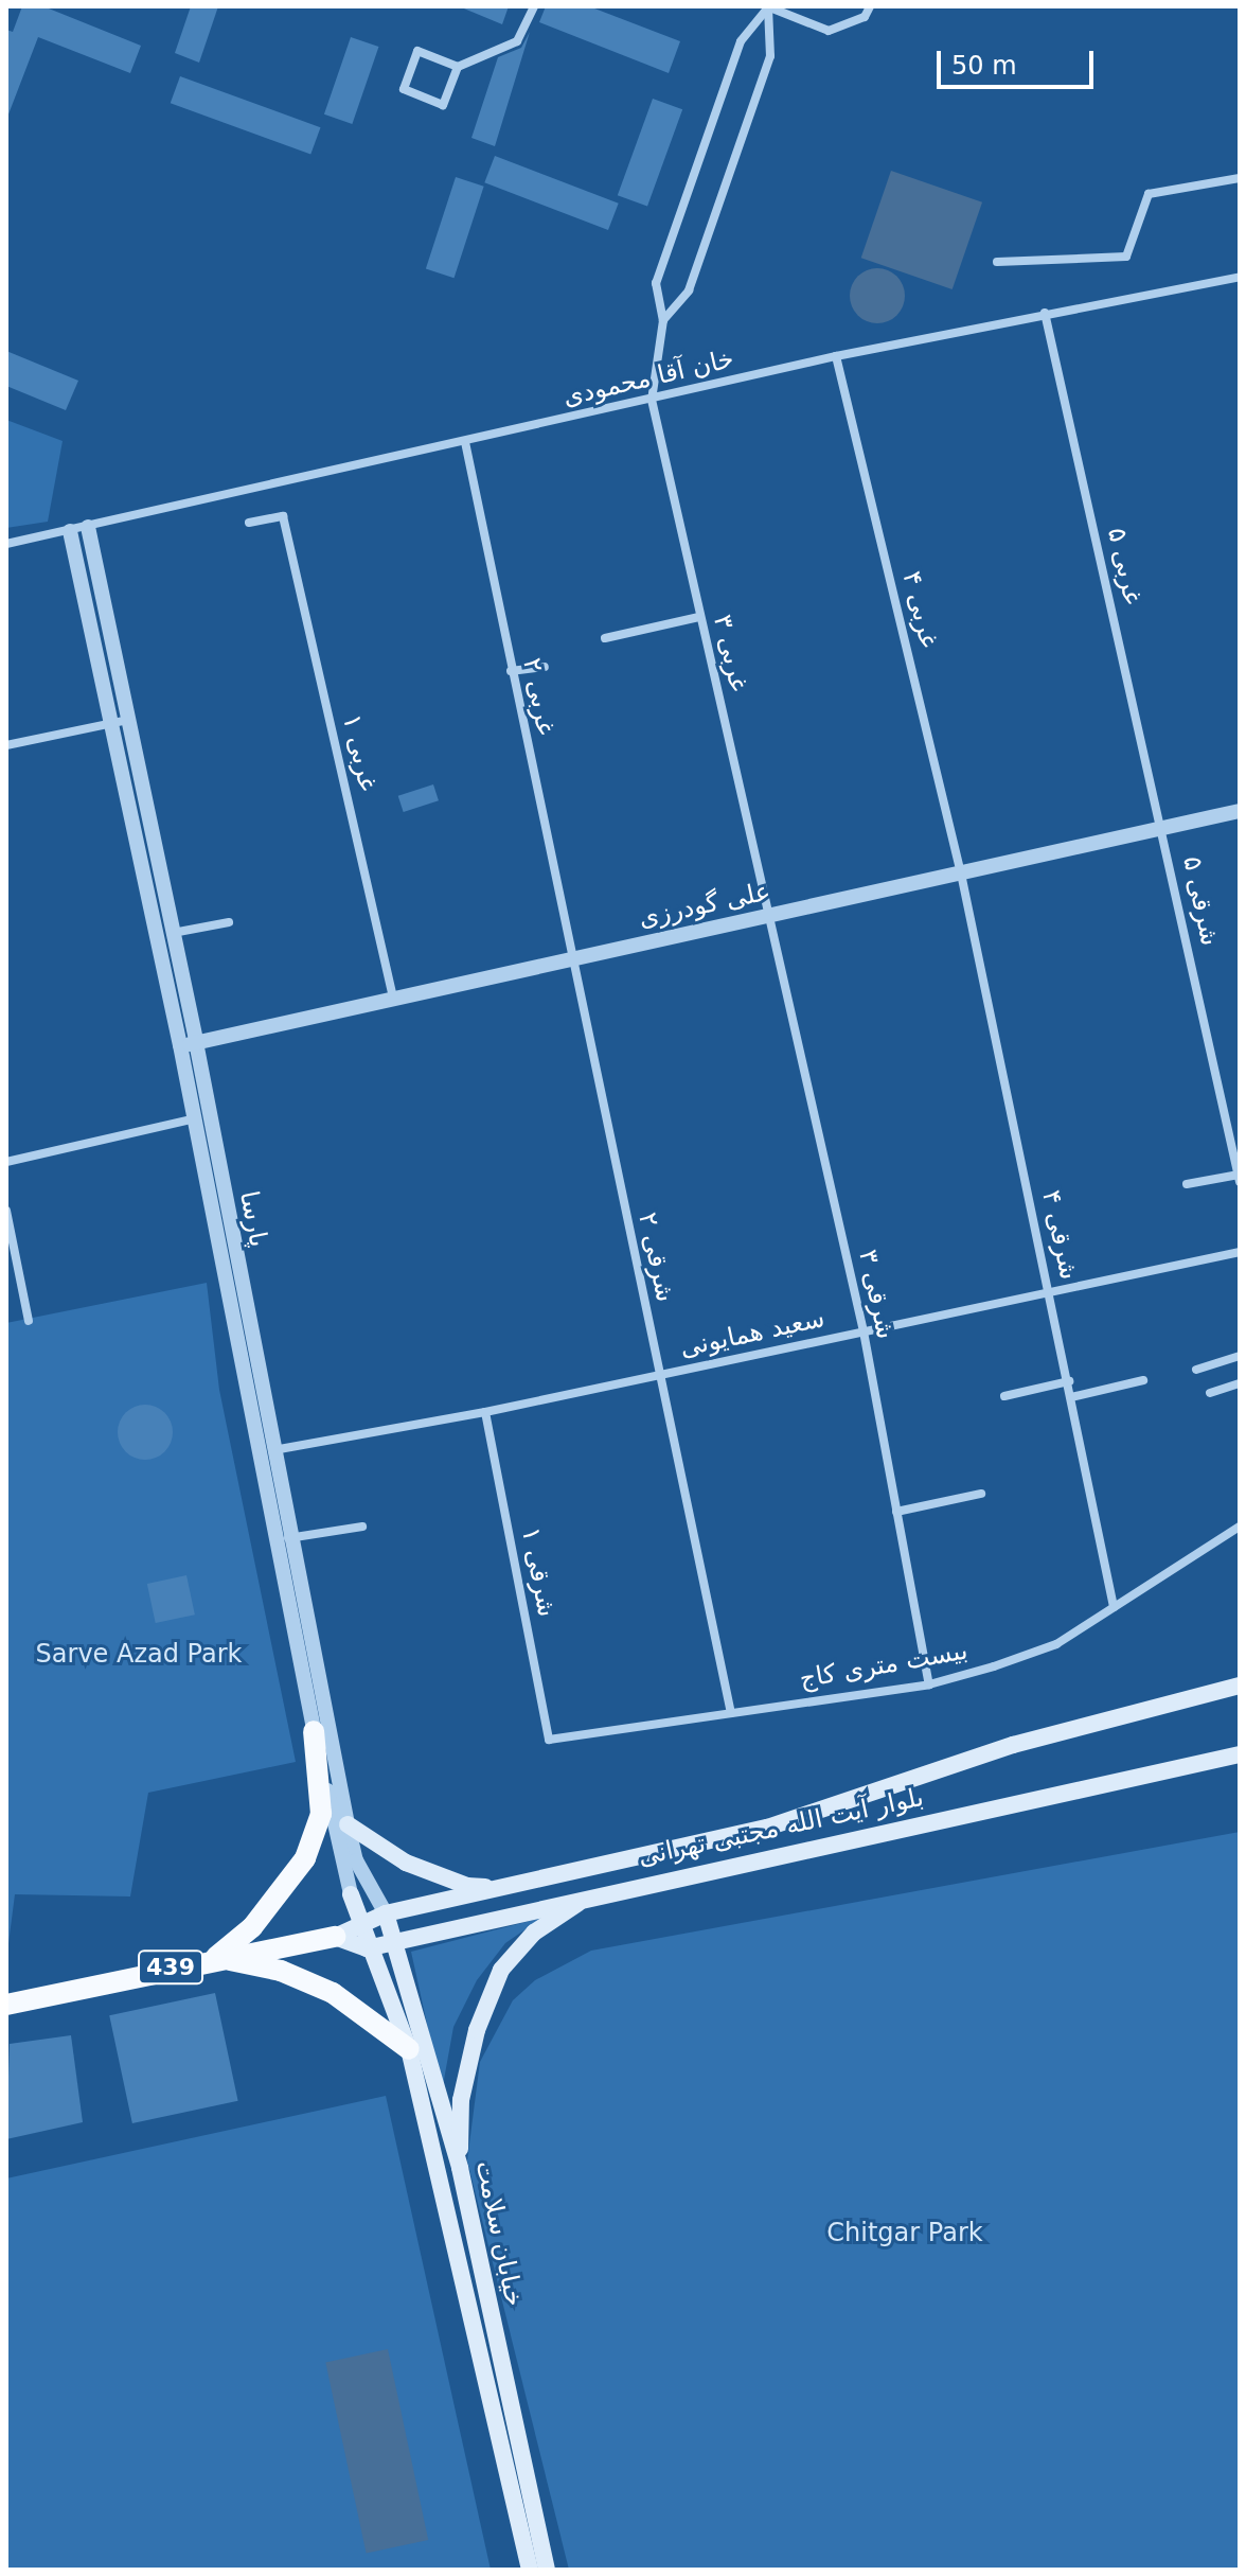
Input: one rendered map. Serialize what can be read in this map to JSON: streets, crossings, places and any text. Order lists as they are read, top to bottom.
{
  "streets": {
    "main road": ["بلوار آیت الله مجتبی تهرانی", "439", "خیابان سلامت"],
    "street": [
      "خان آقا محمودی",
      "۵ غربی",
      "۴ غربی",
      "۳ غربی",
      "۲ غربی",
      "۱ غربی",
      "۵ شرقی",
      "علی گودرزی",
      "پارسا",
      "۴ شرقی",
      "۲ شرقی",
      "۳ شرقی",
      "سعید همایونی",
      "۱ شرقی",
      "بیست متری کاج"
    ]
  },
  "crossings": [
    ["خان آقا محمودی", "۵ غربی"],
    ["خان آقا محمودی", "۴ غربی"],
    ["خان آقا محمودی", "۳ غربی"],
    ["خان آقا محمودی", "۲ غربی"],
    ["خان آقا محمودی", "پارسا"],
    ["۵ غربی", "۵ شرقی"],
    ["۵ غربی", "علی گودرزی"],
    ["۴ غربی", "علی گودرزی"],
    ["۴ غربی", "۴ شرقی"],
    ["۳ غربی", "علی گودرزی"],
    ["۳ غربی", "۳ شرقی"],
    ["۲ غربی", "علی گودرزی"],
    ["۲ غربی", "۲ شرقی"],
    ["۱ غربی", "علی گودرزی"],
    ["۵ شرقی", "علی گودرزی"],
    ["علی گودرزی", "پارسا"],
    ["علی گودرزی", "۴ شرقی"],
    ["علی گودرزی", "۲ شرقی"],
    ["علی گودرزی", "۳ شرقی"],
    ["پارسا", "سعید همایونی"],
    ["پارسا", "بلوار آیت الله مجتبی تهرانی"],
    ["پارسا", "خیابان سلامت"],
    ["۴ شرقی", "سعید همایونی"],
    ["۴ شرقی", "بیست متری کاج"],
    ["۲ شرقی", "سعید همایونی"],
    ["۲ شرقی", "بیست متری کاج"],
    ["۳ شرقی", "سعید همایونی"],
    ["۳ شرقی", "بیست متری کاج"],
    ["سعید همایونی", "۱ شرقی"],
    ["۱ شرقی", "بیست متری کاج"],
    ["بلوار آیت الله مجتبی تهرانی", "439"],
    ["بلوار آیت الله مجتبی تهرانی", "خیابان سلامت"]
  ],
  "parks": ["Sarve Azad Park", "Chitgar Park"],
  "scale_bar": "50 m"
}
